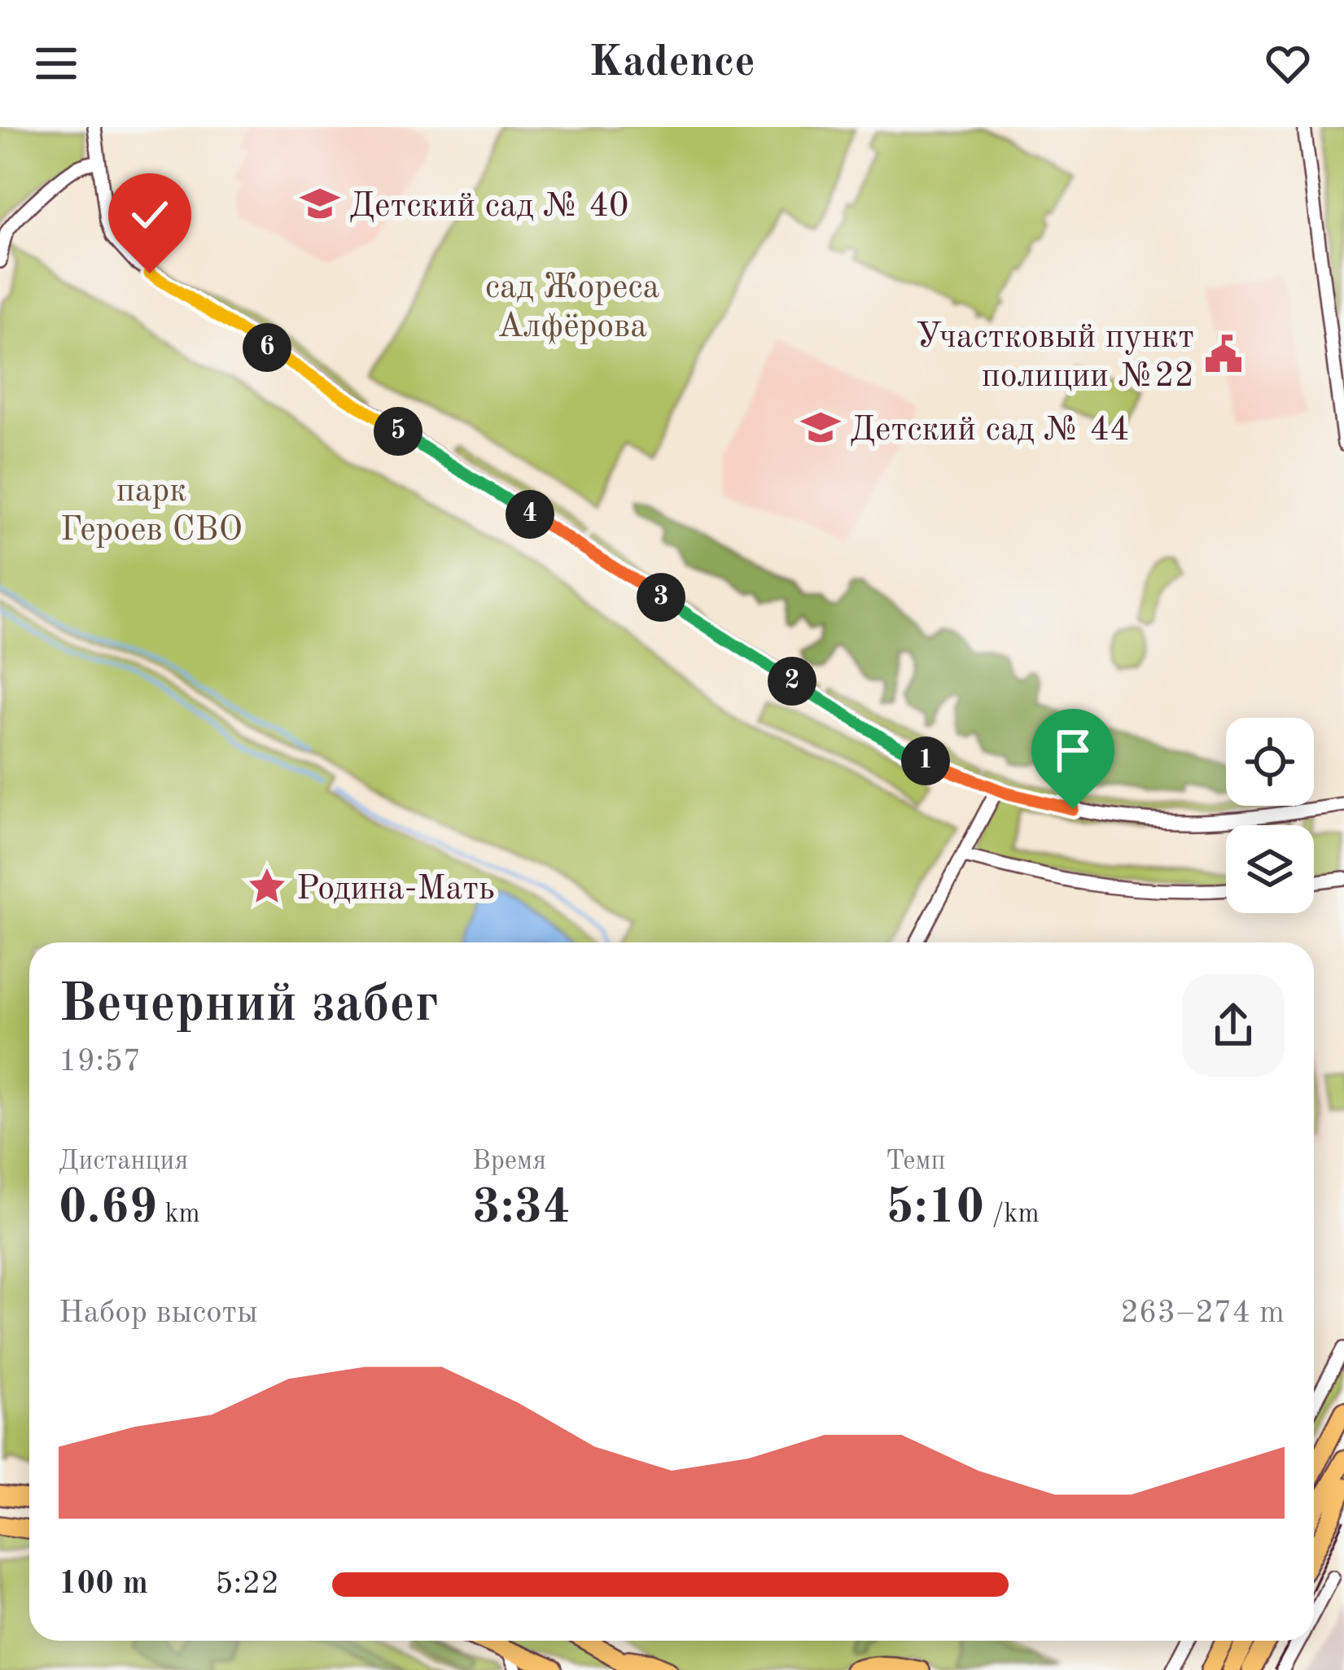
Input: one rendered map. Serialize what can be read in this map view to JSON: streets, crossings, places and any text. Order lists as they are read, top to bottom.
{
  "parks": ["сад Жореса Алфёрова", "парк Героев СВО"],
  "places": {
    "school or university": ["Детский сад № 40", "Детский сад № 44"],
    "public building": ["Участковый пункт полиции №22"],
    "place": ["Родина-Мать"]
  },
  "page": {
    "header": "Kadence",
    "pins": [
      "6",
      "5",
      "4",
      "3",
      "2",
      "1"
    ],
    "heading": ["Вечерний забег", "19:57"],
    "stats": [
      ["Дистанция", "0.69 km"],
      ["Время", "3:34"],
      ["Темп", "5:10 /km"]
    ],
    "chart": ["Набор высоты", "263–274 m"],
    "list": [
      {
        "name": "100 m",
        "note": "5:22"
      }
    ]
  }
}
